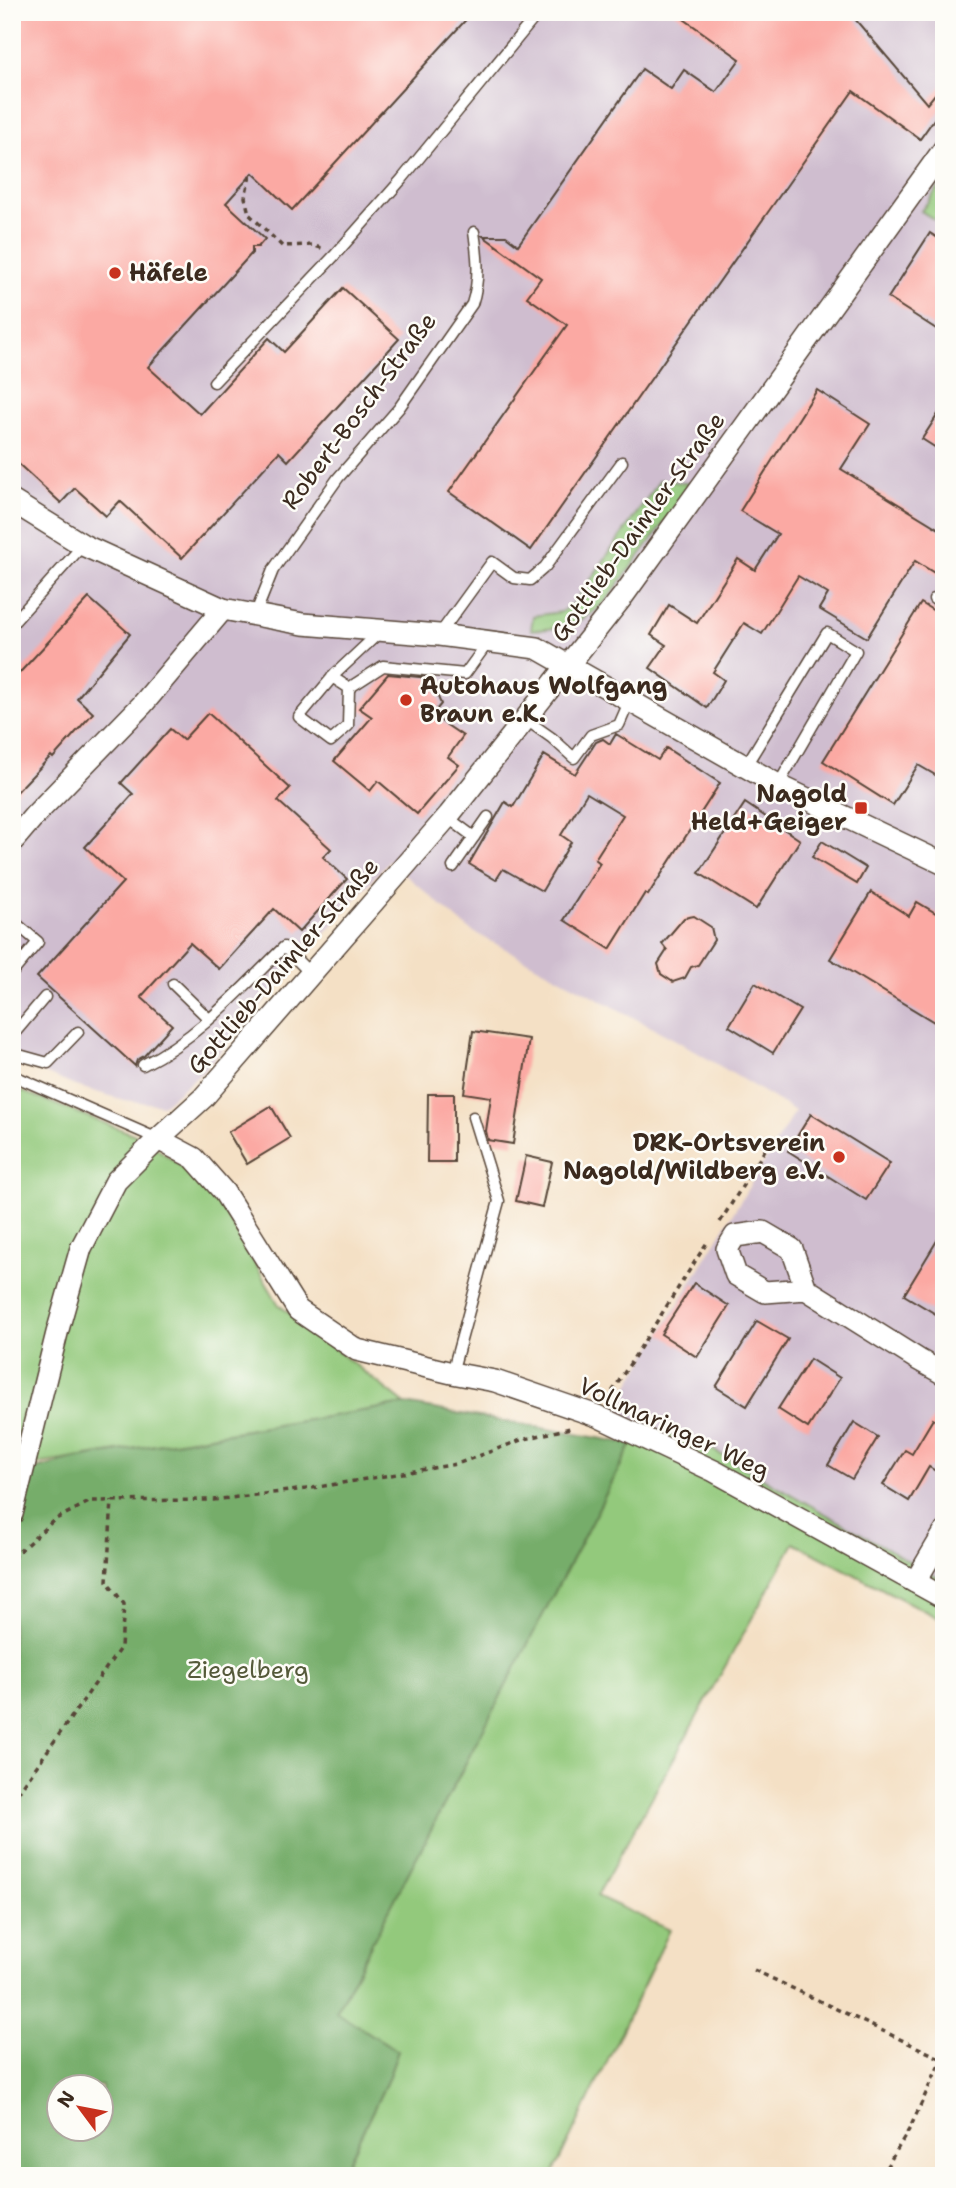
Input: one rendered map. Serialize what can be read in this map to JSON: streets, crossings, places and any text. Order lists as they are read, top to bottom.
{
  "streets": {
    "street": ["Gottlieb-Daimler-Straße", "Vollmaringer Weg"],
    "lane": ["Robert-Bosch-Straße"]
  },
  "crossings": [
    ["Gottlieb-Daimler-Straße", "Vollmaringer Weg"]
  ],
  "parks": ["Ziegelberg"],
  "places": {
    "other": ["Häfele", "Autohaus Wolfgang Braun e.K.", "DRK-Ortsverein Nagold/Wildberg e.V."],
    "transit": ["Nagold Held+Geiger"]
  },
  "north": "top left"
}
